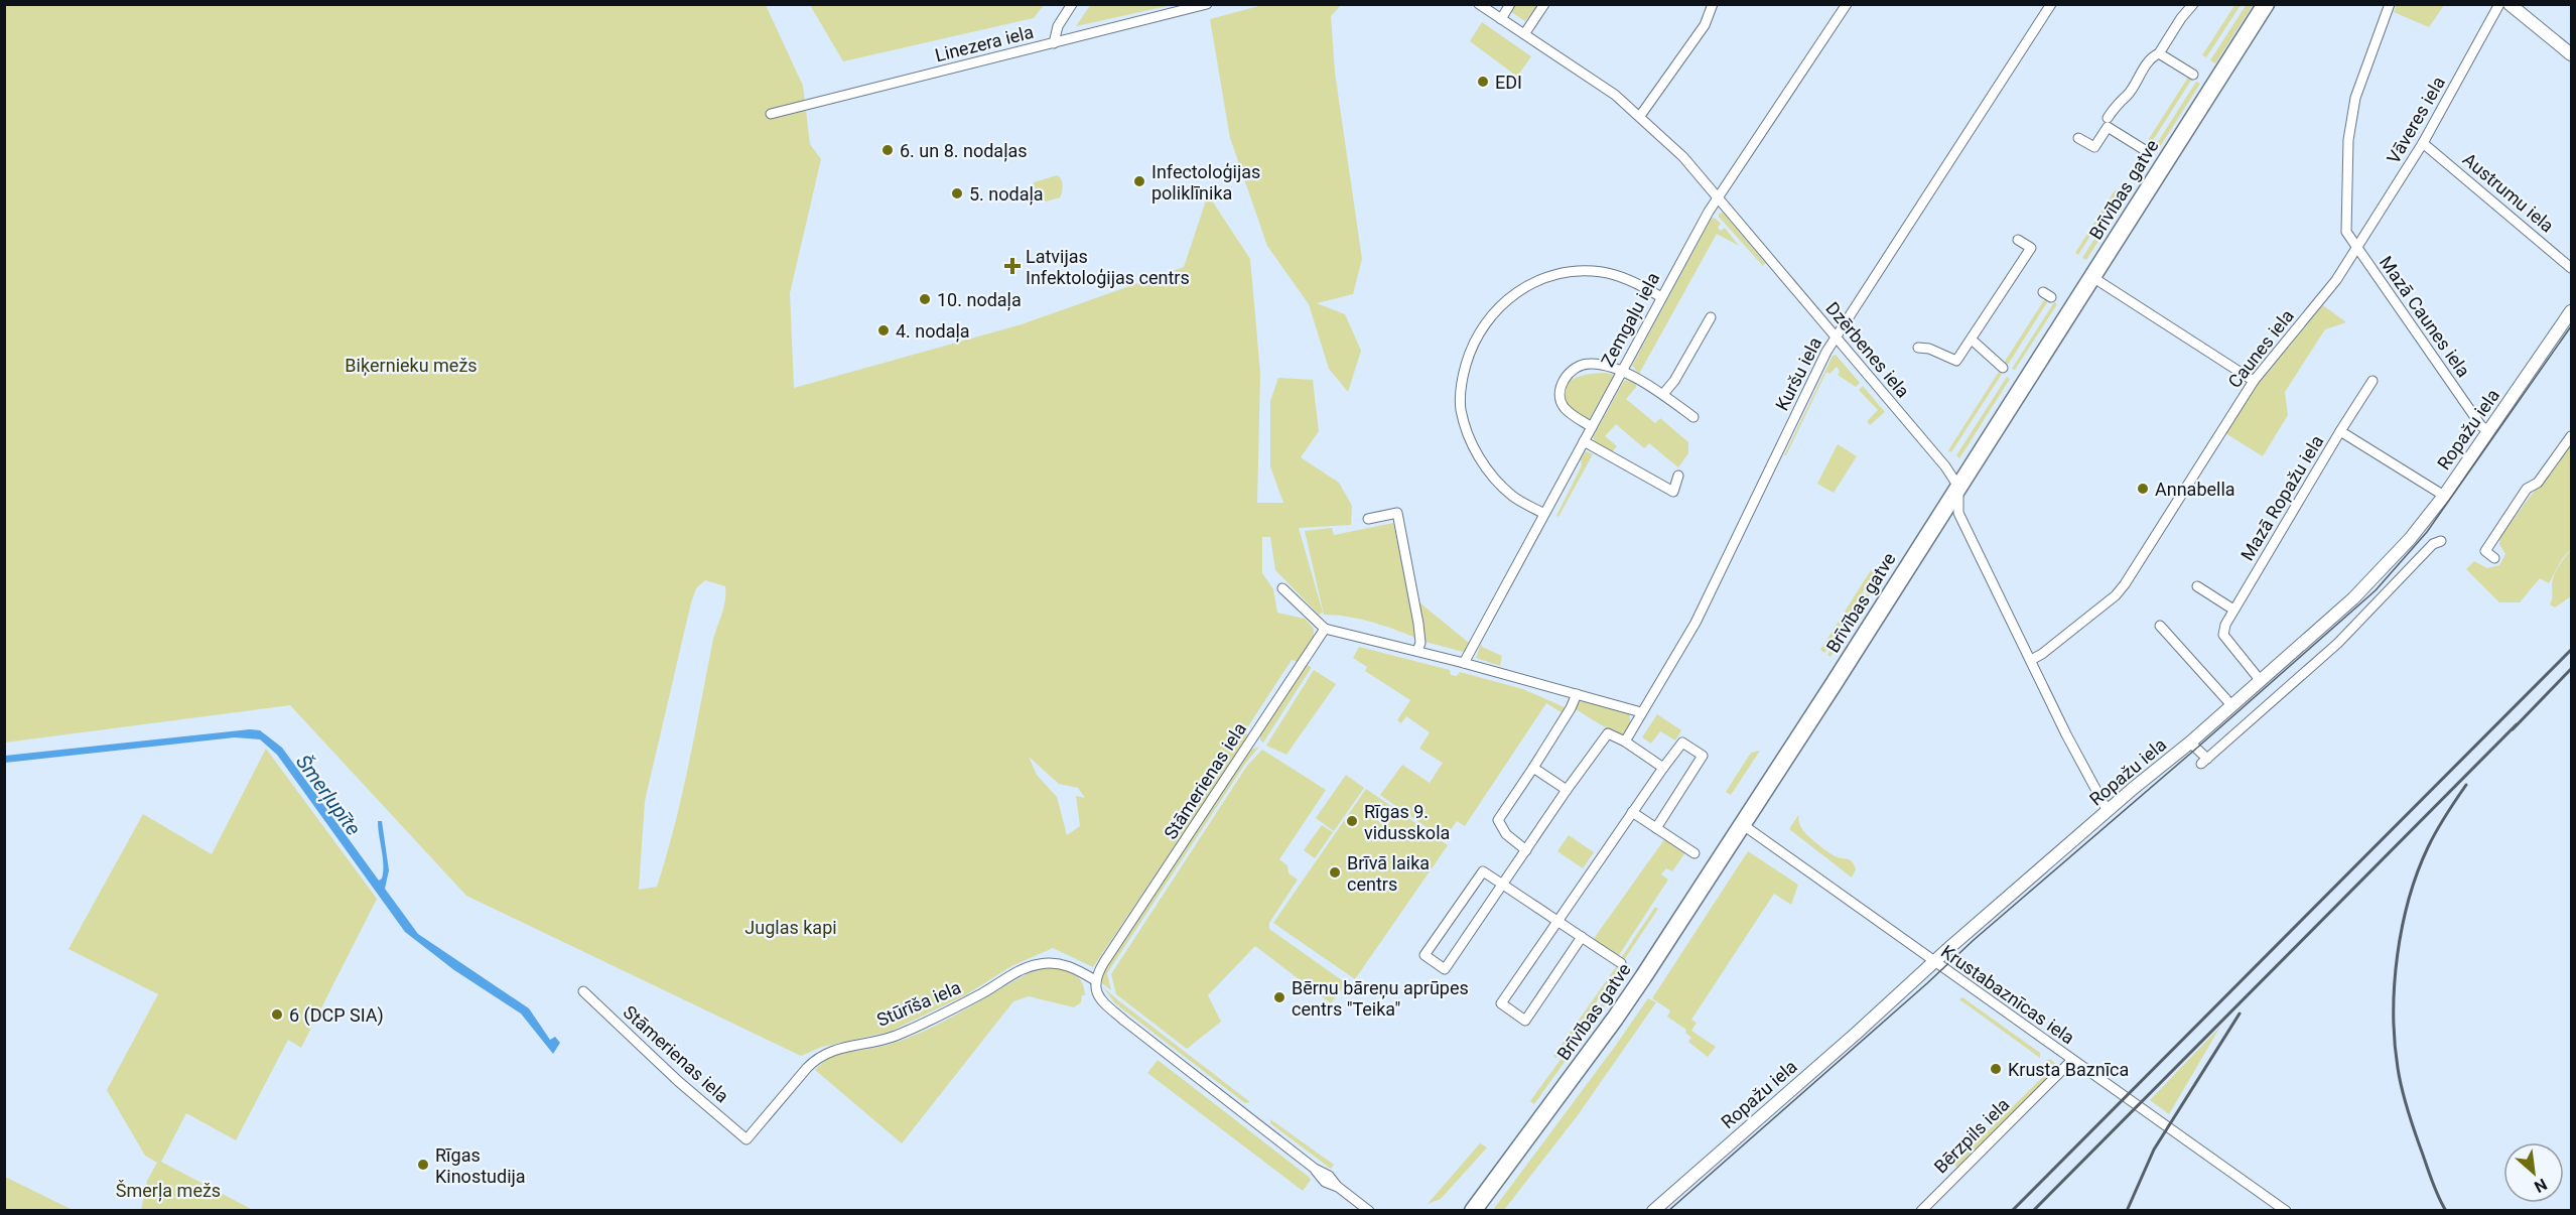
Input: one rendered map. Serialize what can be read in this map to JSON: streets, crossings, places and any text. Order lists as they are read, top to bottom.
{
  "streets": {
    "highway": ["Brīvības gatve"],
    "street": [
      "Linezera iela",
      "Vāveres iela",
      "Austrumu iela",
      "Mazā Caunes iela",
      "Zemgaļu iela",
      "Caunes iela",
      "Dzērbenes iela",
      "Kuršu iela",
      "Ropažu iela",
      "Mazā Ropažu iela",
      "Stāmerienas iela",
      "Krustabaznīcas iela",
      "Stūrīša iela",
      "Bērzpils iela"
    ]
  },
  "crossings": [
    ["Vāveres iela", "Austrumu iela"],
    ["Vāveres iela", "Mazā Caunes iela"],
    ["Vāveres iela", "Caunes iela"],
    ["Brīvības gatve", "Dzērbenes iela"],
    ["Brīvības gatve", "Krustabaznīcas iela"],
    ["Mazā Caunes iela", "Caunes iela"],
    ["Mazā Caunes iela", "Ropažu iela"],
    ["Zemgaļu iela", "Dzērbenes iela"],
    ["Dzērbenes iela", "Kuršu iela"],
    ["Ropažu iela", "Mazā Ropažu iela"],
    ["Ropažu iela", "Krustabaznīcas iela"],
    ["Stāmerienas iela", "Stūrīša iela"],
    ["Krustabaznīcas iela", "Bērzpils iela"]
  ],
  "water": ["Šmerļupīte"],
  "parks": ["Biķernieku mežs", "Juglas kapi", "Šmerļa mežs"],
  "places": {
    "other": [
      "EDI",
      "6. un 8. nodaļas",
      "Infectoloģijas poliklīnika",
      "5. nodaļa",
      "10. nodaļa",
      "4. nodaļa",
      "Annabella",
      "Rīgas 9. vidusskola",
      "Brīvā laika centrs",
      "Bērnu bāreņu aprūpes centrs \"Teika\"",
      "6 (DCP SIA)",
      "Krusta Baznīca",
      "Rīgas Kinostudija"
    ],
    "health": ["Latvijas Infektoloģijas centrs"]
  },
  "north": "bottom right"
}
